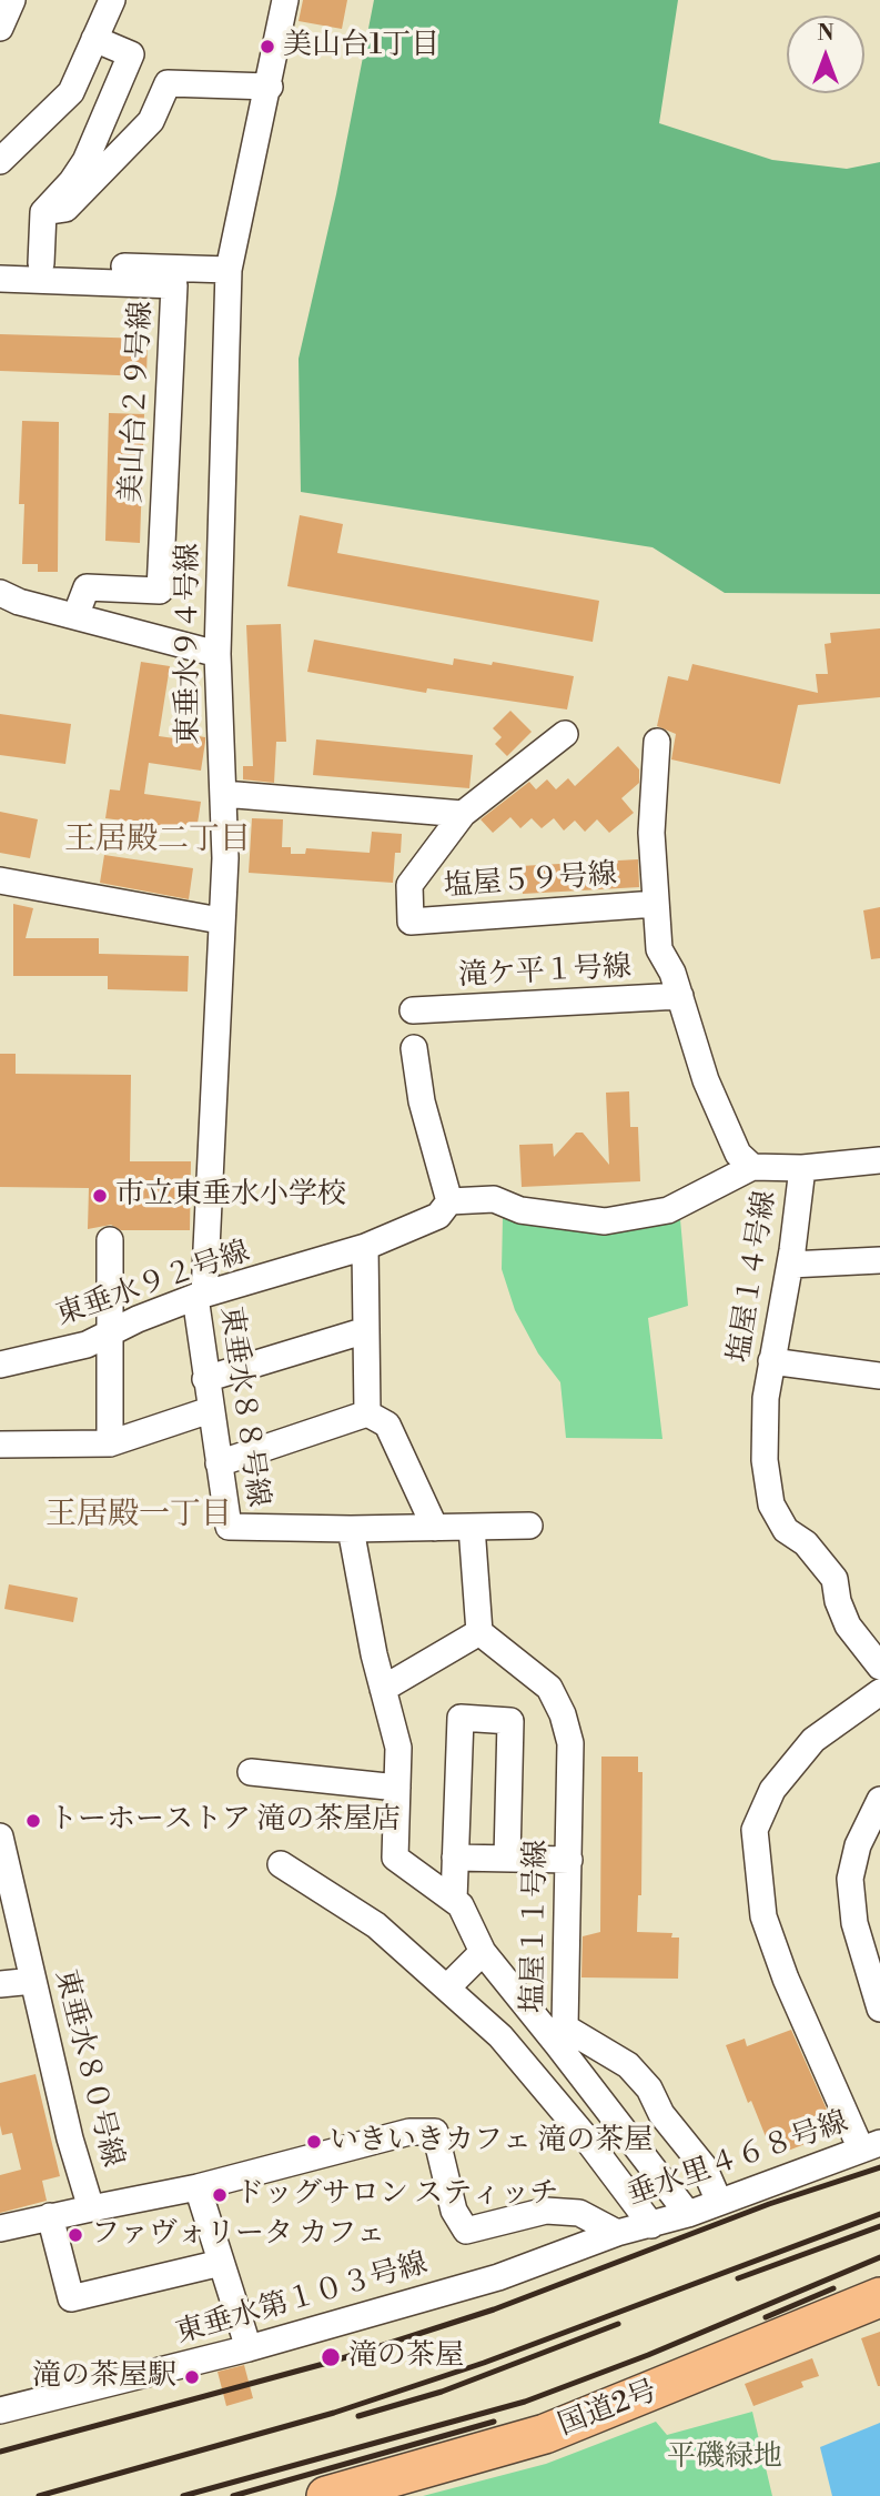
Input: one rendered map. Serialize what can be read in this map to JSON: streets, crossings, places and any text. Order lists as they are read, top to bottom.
{
  "streets": {
    "highway": ["国道2号"],
    "street": [
      "美山台２９号線",
      "東垂水９４号線",
      "塩屋５９号線",
      "滝ケ平１号線",
      "塩屋１４号線",
      "東垂水９２号線",
      "東垂水８８号線",
      "塩屋１１号線",
      "東垂水８０号線",
      "垂水里４６８号線",
      "東垂水第１０３号線"
    ]
  },
  "crossings": [
    ["東垂水９４号線", "東垂水９２号線"],
    ["東垂水９４号線", "東垂水８８号線"],
    ["塩屋５９号線", "塩屋１４号線"],
    ["滝ケ平１号線", "塩屋１４号線"],
    ["東垂水９２号線", "東垂水８８号線"],
    ["塩屋１１号線", "垂水里４６８号線"],
    ["東垂水８０号線", "垂水里４６８号線"],
    ["東垂水８０号線", "東垂水第１０３号線"],
    ["垂水里４６８号線", "東垂水第１０３号線"]
  ],
  "districts": ["王居殿二丁目", "王居殿一丁目"],
  "parks": ["平磯緑地"],
  "places": [
    "美山台1丁目",
    "市立東垂水小学校",
    "トーホーストア 滝の茶屋店",
    "いきいきカフェ 滝の茶屋",
    "ドッグサロン スティッチ",
    "ファヴォリータ カフェ",
    "滝の茶屋",
    "滝の茶屋駅"
  ],
  "north": "top"
}
